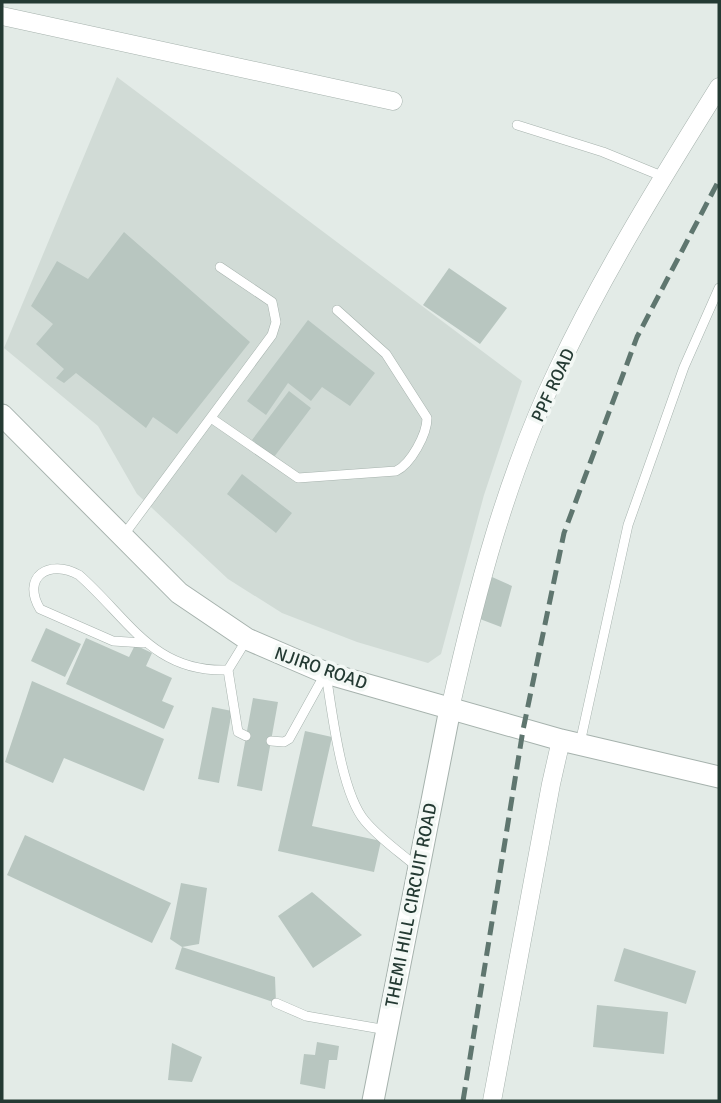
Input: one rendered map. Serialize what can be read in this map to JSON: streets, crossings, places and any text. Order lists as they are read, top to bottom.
{
  "streets": {
    "street": ["PPF ROAD", "NJIRO ROAD", "THEMI HILL CIRCUIT ROAD"]
  },
  "crossings": [
    ["PPF ROAD", "NJIRO ROAD"],
    ["PPF ROAD", "THEMI HILL CIRCUIT ROAD"],
    ["NJIRO ROAD", "THEMI HILL CIRCUIT ROAD"]
  ]
}
